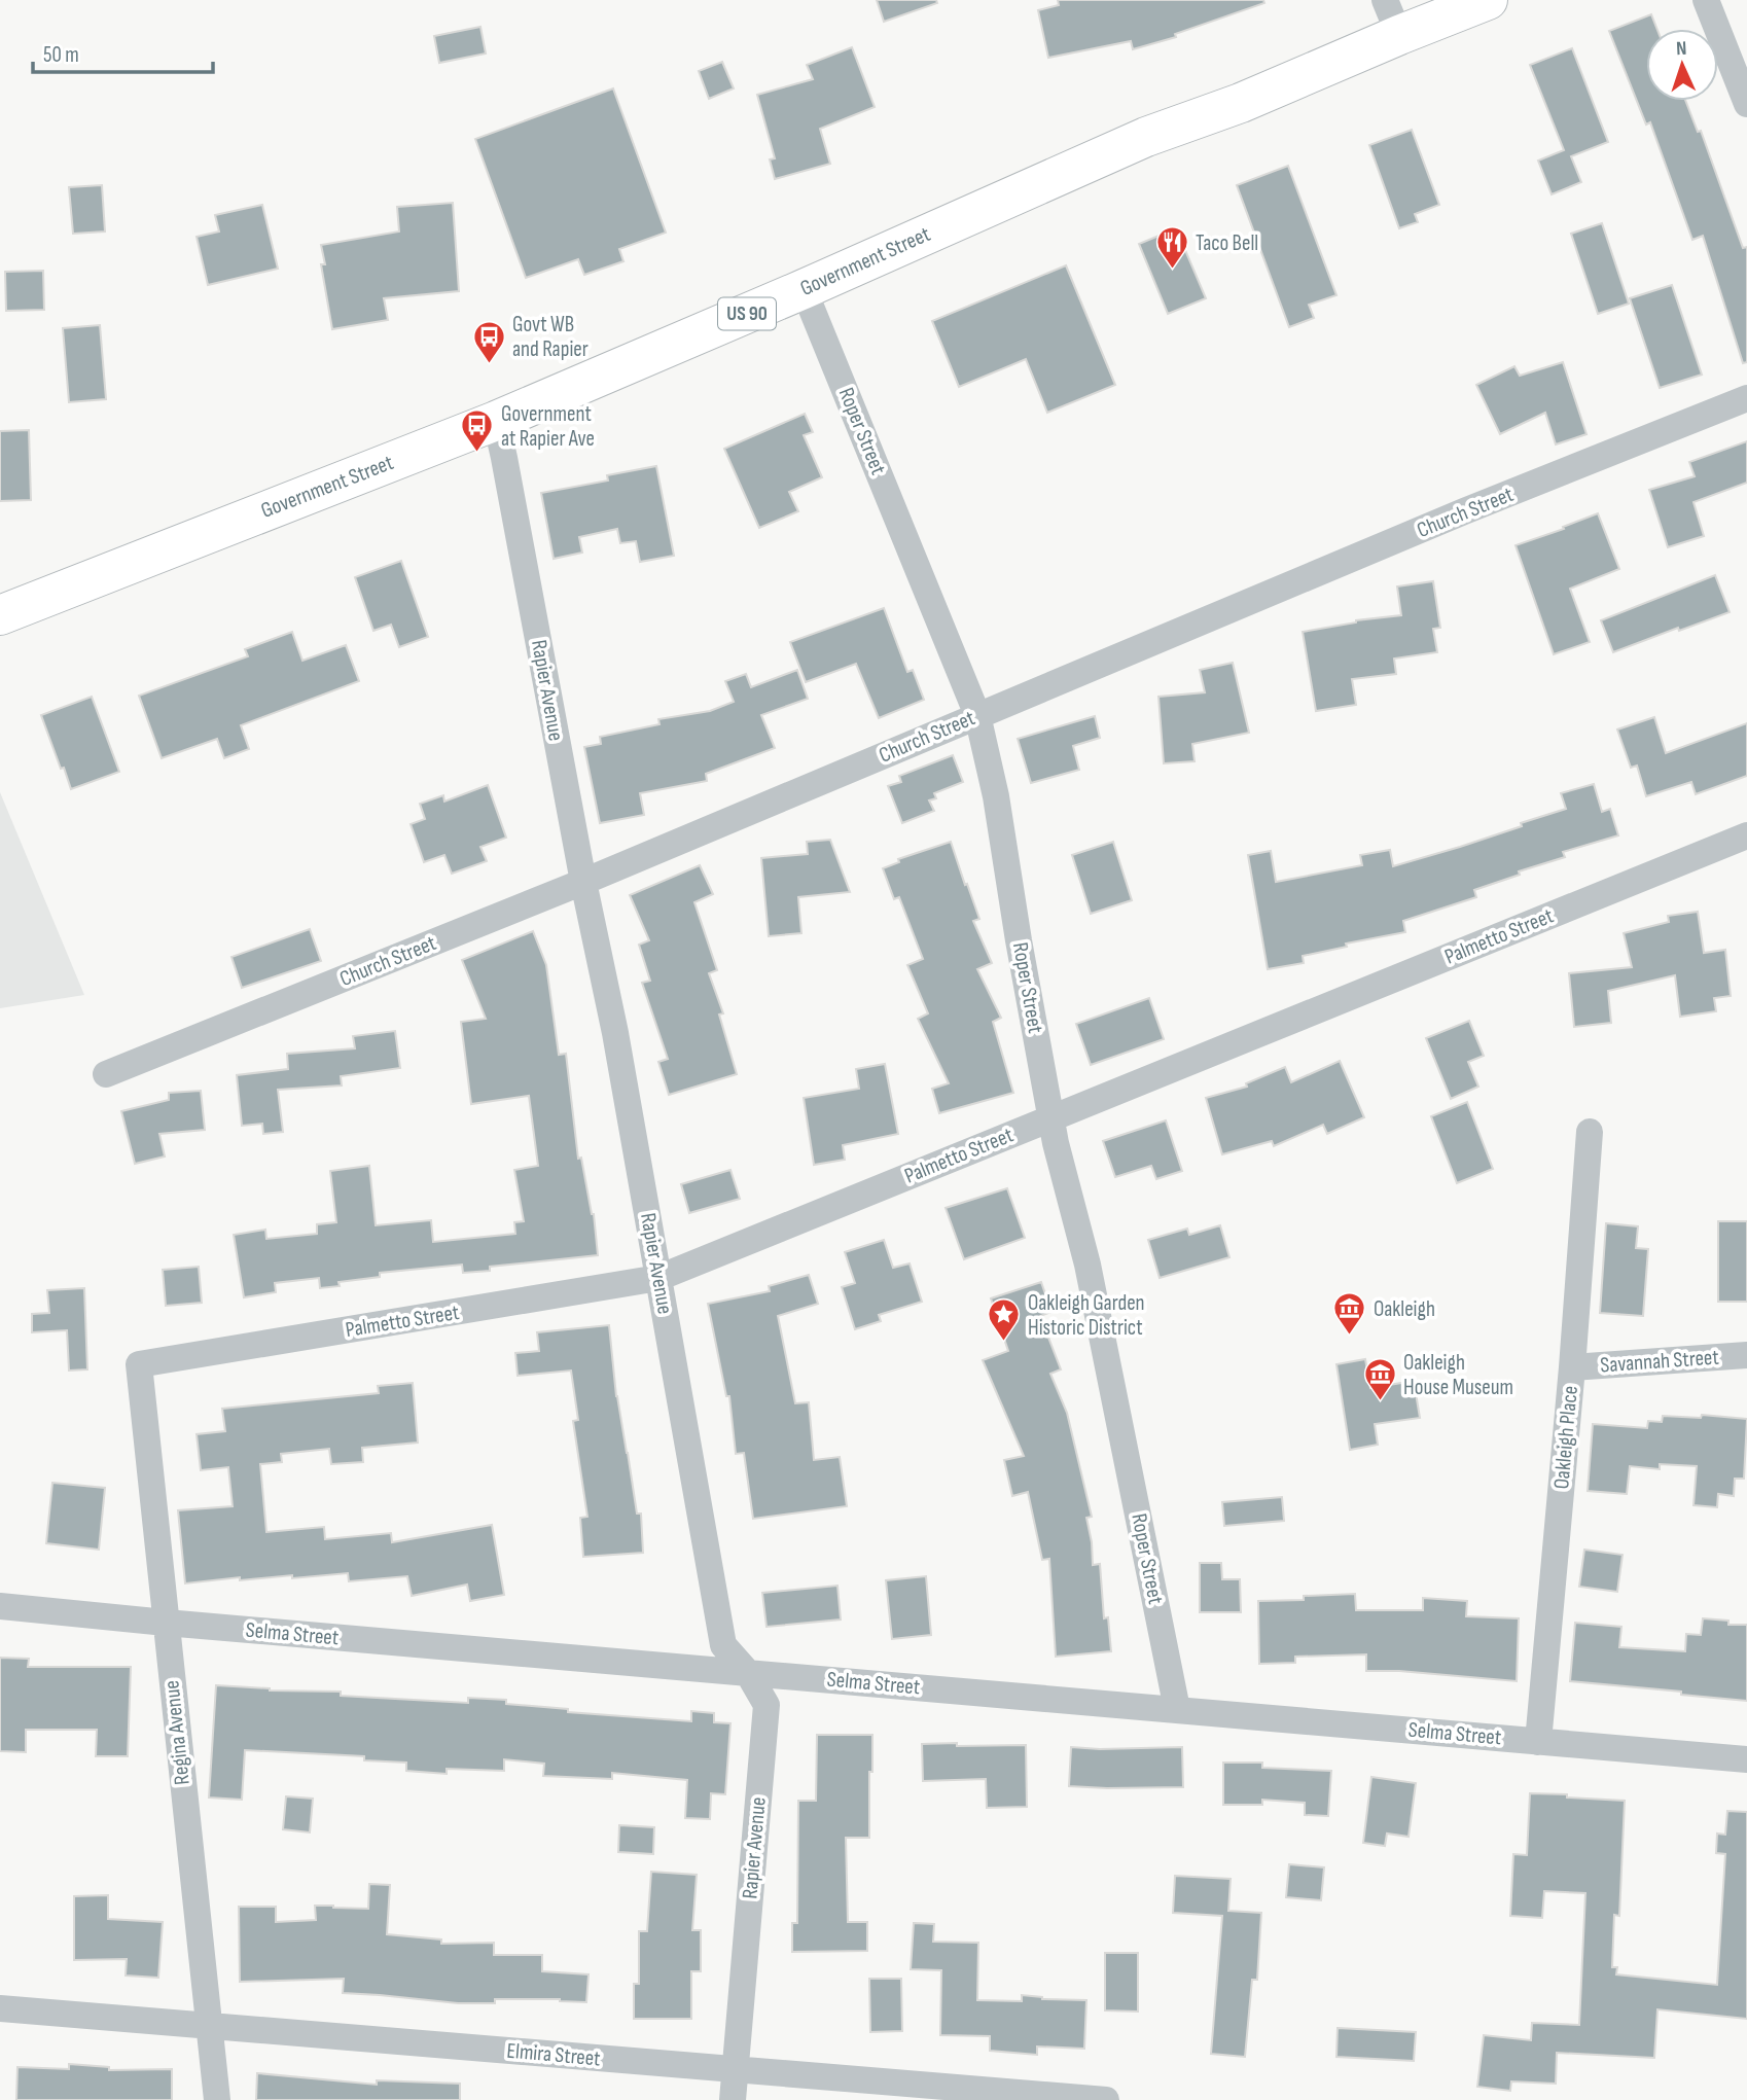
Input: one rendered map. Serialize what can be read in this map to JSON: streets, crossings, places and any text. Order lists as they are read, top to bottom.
{
  "streets": {
    "main road": ["Government Street", "US 90"],
    "street": [
      "Roper Street",
      "Church Street",
      "Rapier Avenue",
      "Palmetto Street",
      "Savannah Street",
      "Oakleigh Place",
      "Selma Street",
      "Regina Avenue",
      "Elmira Street"
    ]
  },
  "crossings": [
    ["Government Street", "Roper Street"],
    ["Government Street", "Rapier Avenue"],
    ["Roper Street", "Church Street"],
    ["Roper Street", "Palmetto Street"],
    ["Roper Street", "Selma Street"],
    ["Church Street", "Rapier Avenue"],
    ["Rapier Avenue", "Palmetto Street"],
    ["Rapier Avenue", "Selma Street"],
    ["Rapier Avenue", "Elmira Street"],
    ["Palmetto Street", "Regina Avenue"],
    ["Savannah Street", "Oakleigh Place"],
    ["Oakleigh Place", "Selma Street"],
    ["Selma Street", "Regina Avenue"],
    ["Regina Avenue", "Elmira Street"]
  ],
  "places": {
    "restaurant": ["Taco Bell"],
    "bus stop": ["Govt WB and Rapier", "Government at Rapier Ave"],
    "museum": ["Oakleigh", "Oakleigh House Museum"],
    "place": ["Oakleigh Garden Historic District"]
  },
  "scale_bar": "50 m",
  "north": "top"
}
